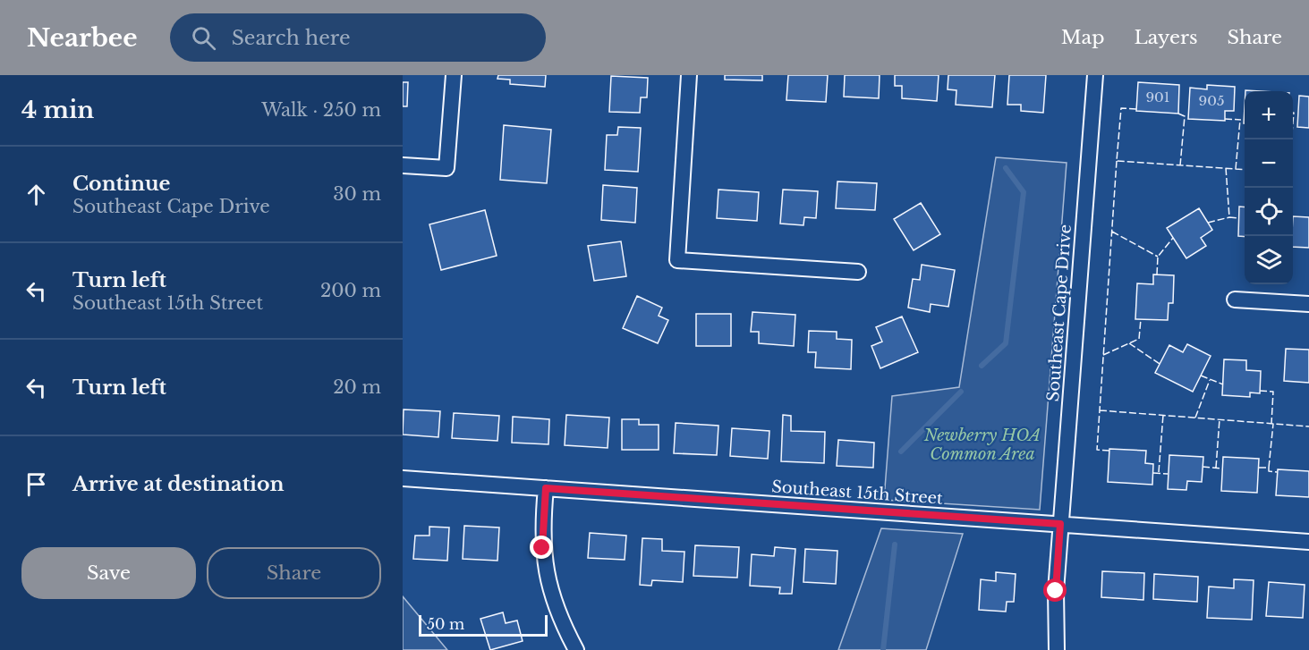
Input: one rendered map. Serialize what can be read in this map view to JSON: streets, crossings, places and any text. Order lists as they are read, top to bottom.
{
  "streets": {
    "street": ["Southeast Cape Drive", "Southeast 15th Street"]
  },
  "crossings": [
    ["Southeast Cape Drive", "Southeast 15th Street"]
  ],
  "parks": ["Newberry HOA Common Area"],
  "house_numbers": ["901", "905"],
  "scale_bar": "50 m",
  "page": {
    "header": "Nearbee",
    "search": "Search here",
    "nav": ["Map", "Layers", "Share"],
    "heading": ["4 min", "Walk · 250 m"],
    "map_buttons": ["+", "−"],
    "list": [
      ["Continue", "Southeast Cape Drive", "30 m"],
      ["Turn left", "Southeast 15th Street", "200 m"],
      ["Turn left", "20 m"],
      "Arrive at destination"
    ],
    "buttons": ["Save", "Share"],
    "scale": "50 m"
  }
}
